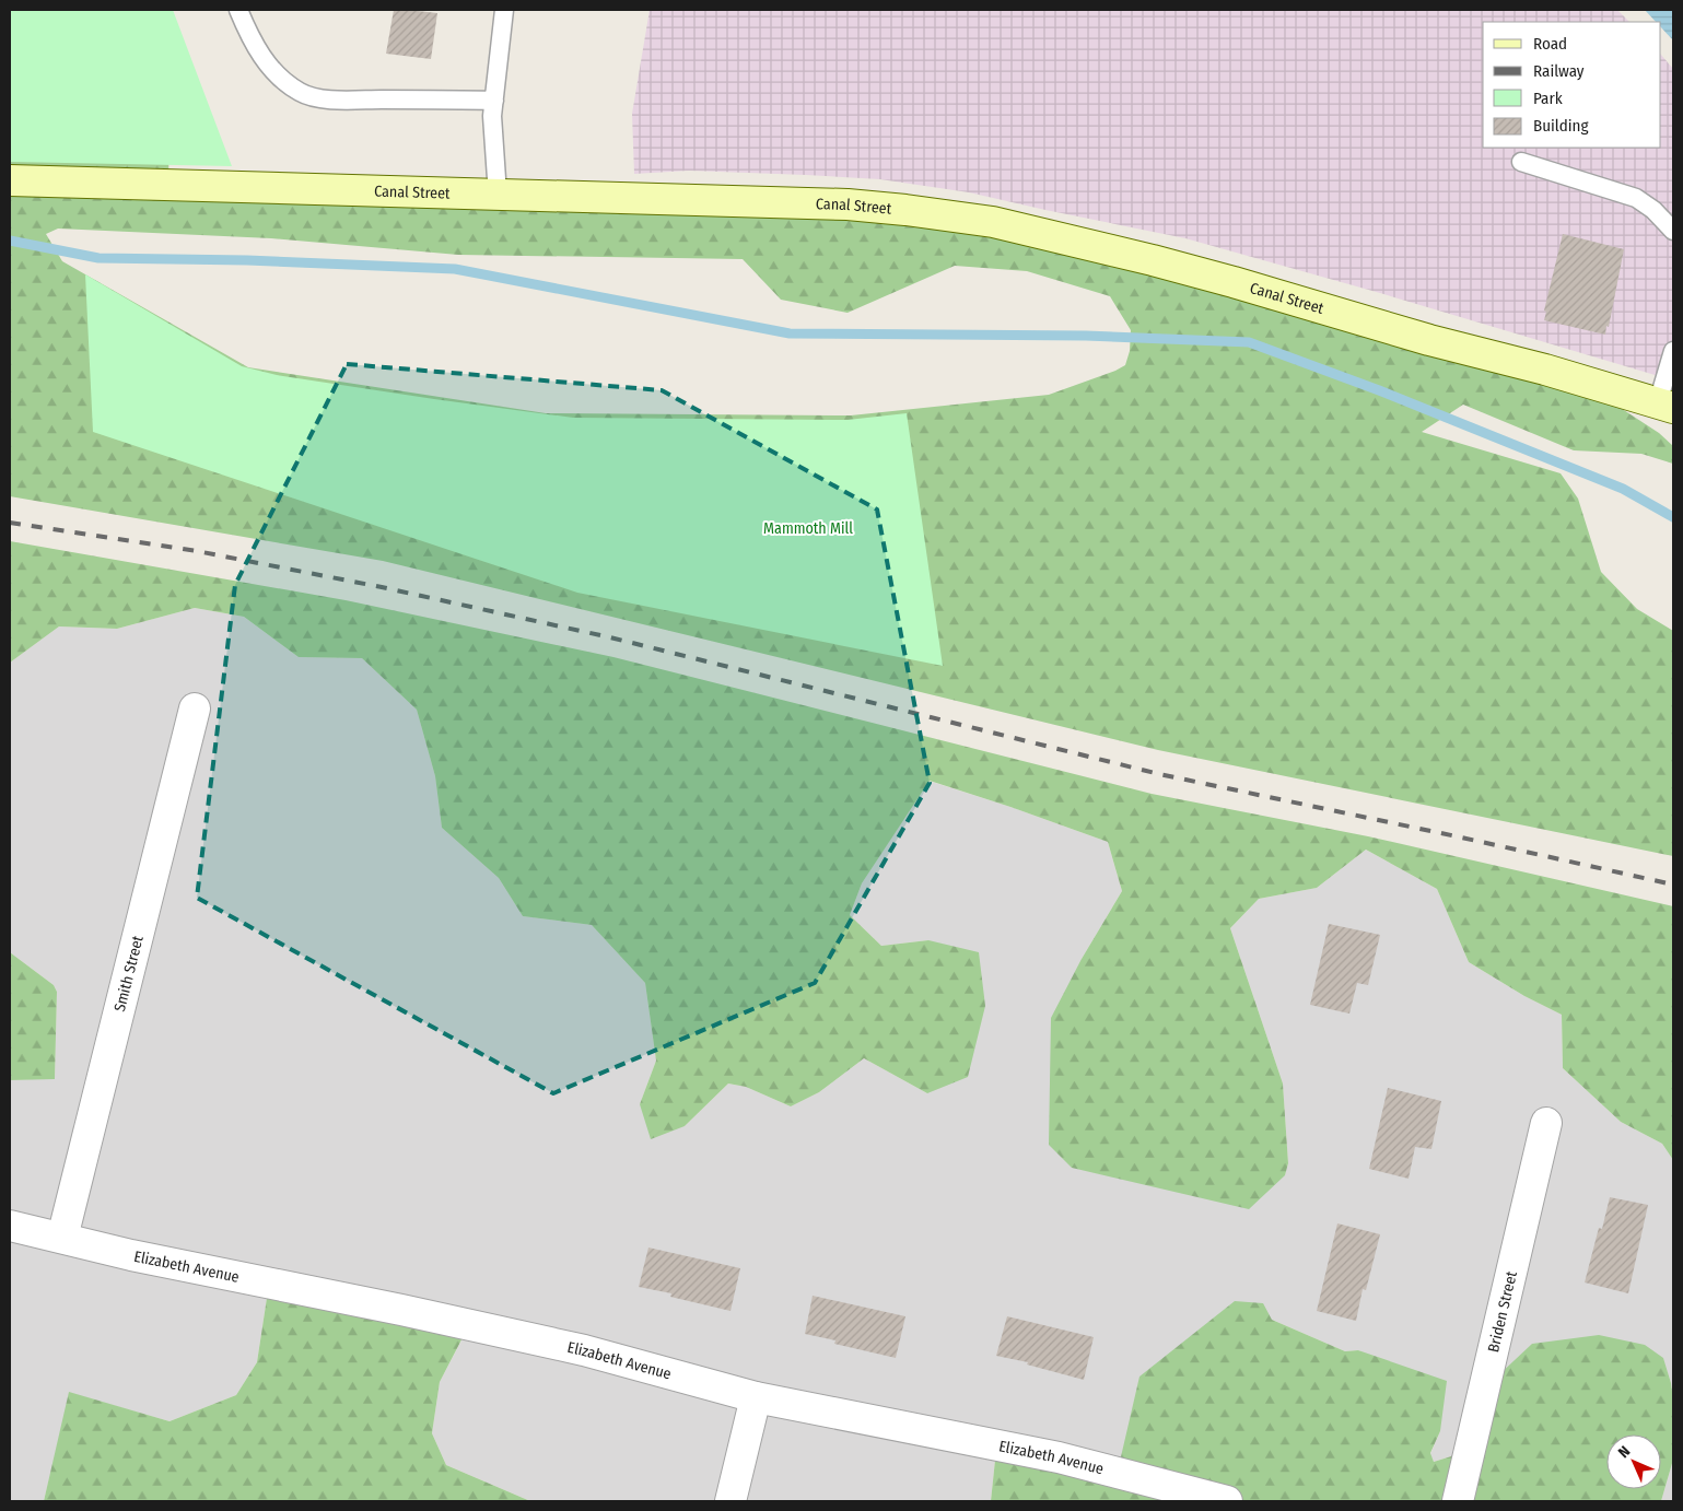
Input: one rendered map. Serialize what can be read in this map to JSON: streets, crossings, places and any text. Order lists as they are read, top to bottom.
{
  "streets": {
    "street": [
      "Canal Street",
      "Smith Street",
      "Elizabeth Avenue",
      "Briden Street"
    ]
  },
  "crossings": [
    ["Smith Street", "Elizabeth Avenue"]
  ],
  "parks": ["Mammoth Mill"],
  "legend": [
    "Road",
    "Railway",
    "Park",
    "Building"
  ],
  "north": "top left"
}
